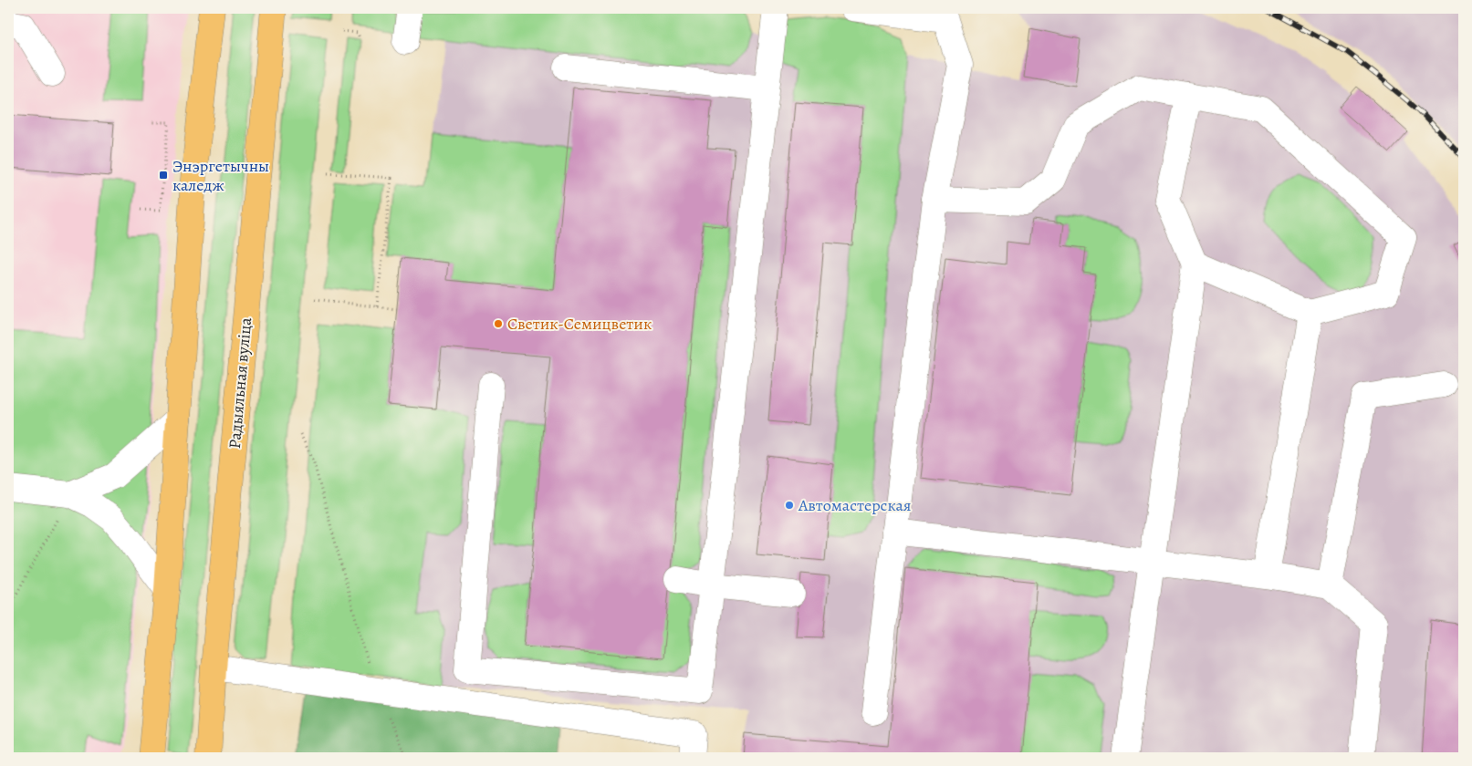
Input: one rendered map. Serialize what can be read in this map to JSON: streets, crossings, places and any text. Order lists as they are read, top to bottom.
{
  "streets": {
    "main road": ["Радыяльная вуліца"]
  },
  "places": {
    "transit": ["Энэргетычны каледж"],
    "other": ["Светик-Семицветик", "Автомастерская"]
  }
}
